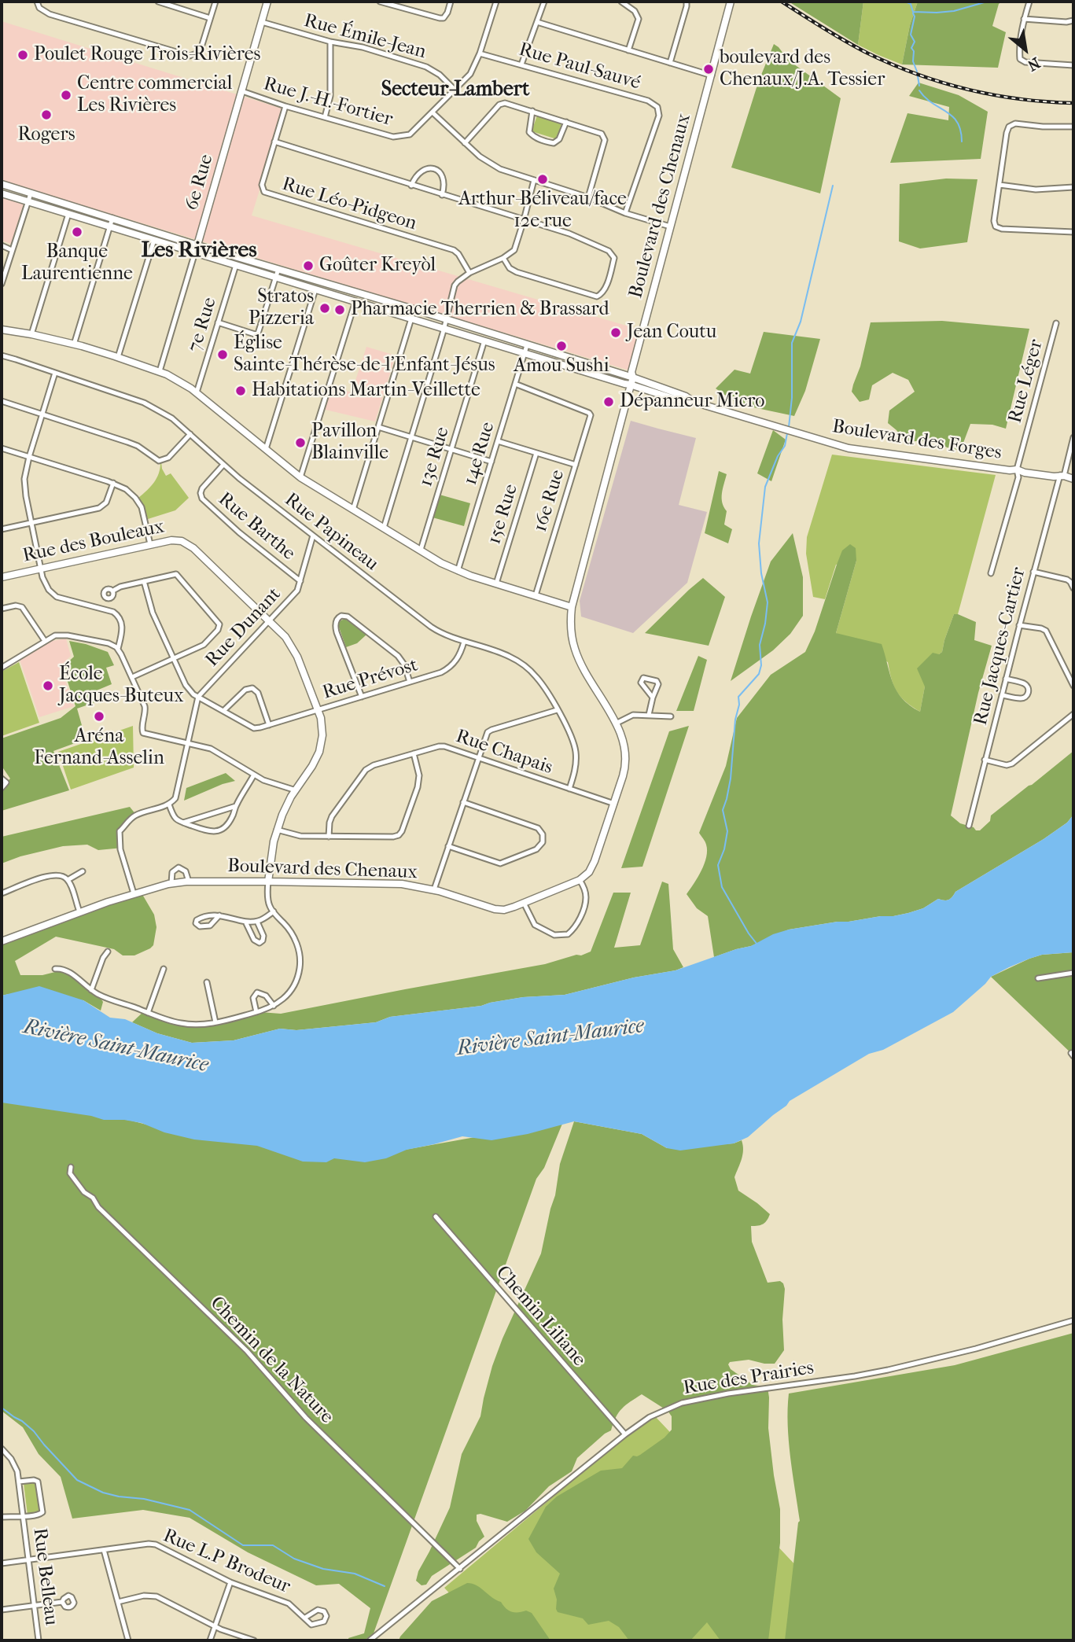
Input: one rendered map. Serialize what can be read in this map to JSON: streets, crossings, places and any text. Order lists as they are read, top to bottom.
{
  "streets": {
    "street": [
      "Rue Émile-Jean",
      "Rue Paul-Sauvé",
      "Rue J.-H.-Fortier",
      "6e Rue",
      "Rue Léo-Pidgeon",
      "Boulevard des Chenaux",
      "7e Rue",
      "Rue Léger",
      "Boulevard des Forges",
      "14e Rue",
      "13e Rue",
      "16e Rue",
      "15e Rue",
      "Rue Barthe",
      "Rue Papineau",
      "Rue des Bouleaux",
      "Rue Dunant",
      "Rue Jacques-Cartier",
      "Rue Prévost",
      "Rue Chapais",
      "Chemin Liliane",
      "Chemin de la Nature",
      "Rue des Prairies",
      "Rue L.P Brodeur",
      "Rue Belleau"
    ]
  },
  "crossings": [
    ["Rue Émile-Jean", "Rue J.-H.-Fortier"],
    ["Rue Émile-Jean", "6e Rue"],
    ["Rue Paul-Sauvé", "Rue J.-H.-Fortier"],
    ["Rue J.-H.-Fortier", "6e Rue"],
    ["Rue J.-H.-Fortier", "Rue Léo-Pidgeon"],
    ["6e Rue", "Boulevard des Forges"],
    ["Boulevard des Chenaux", "Boulevard des Forges"],
    ["Boulevard des Chenaux", "Rue des Bouleaux"],
    ["Boulevard des Chenaux", "Rue Chapais"],
    ["7e Rue", "Boulevard des Forges"],
    ["Rue Léger", "Boulevard des Forges"],
    ["Boulevard des Forges", "14e Rue"],
    ["Boulevard des Forges", "13e Rue"],
    ["Boulevard des Forges", "Rue Jacques-Cartier"],
    ["14e Rue", "16e Rue"],
    ["Rue Barthe", "Rue Papineau"],
    ["Rue Barthe", "Rue Dunant"],
    ["Rue Papineau", "Rue Dunant"],
    ["Rue Papineau", "Rue Prévost"],
    ["Rue Papineau", "Rue Chapais"],
    ["Rue des Bouleaux", "Rue Dunant"],
    ["Rue des Bouleaux", "Rue Prévost"],
    ["Rue Dunant", "Rue Prévost"],
    ["Chemin Liliane", "Rue des Prairies"],
    ["Chemin de la Nature", "Rue des Prairies"],
    ["Rue L.P Brodeur", "Rue Belleau"]
  ],
  "districts": ["Secteur-Lambert", "Les Rivières"],
  "water": ["Rivière Saint-Maurice"],
  "places": [
    "Poulet Rouge Trois-Rivières",
    "boulevard des Chenaux/J.A. Tessier",
    "Centre commercial Les Rivières",
    "Rogers",
    "Arthur-Béliveau/face 12e rue",
    "Banque Laurentienne",
    "Goûter Kreyòl",
    "Stratos Pizzeria",
    "Pharmacie Therrien & Brassard",
    "Jean Coutu",
    "Amou Sushi",
    "Église Sainte-Thérèse-de-l'Enfant-Jésus",
    "Habitations Martin-Veillette",
    "Dépanneur Micro",
    "Pavillon Blainville",
    "École Jacques-Buteux",
    "Aréna Fernand-Asselin"
  ],
  "north": "bottom right"
}
